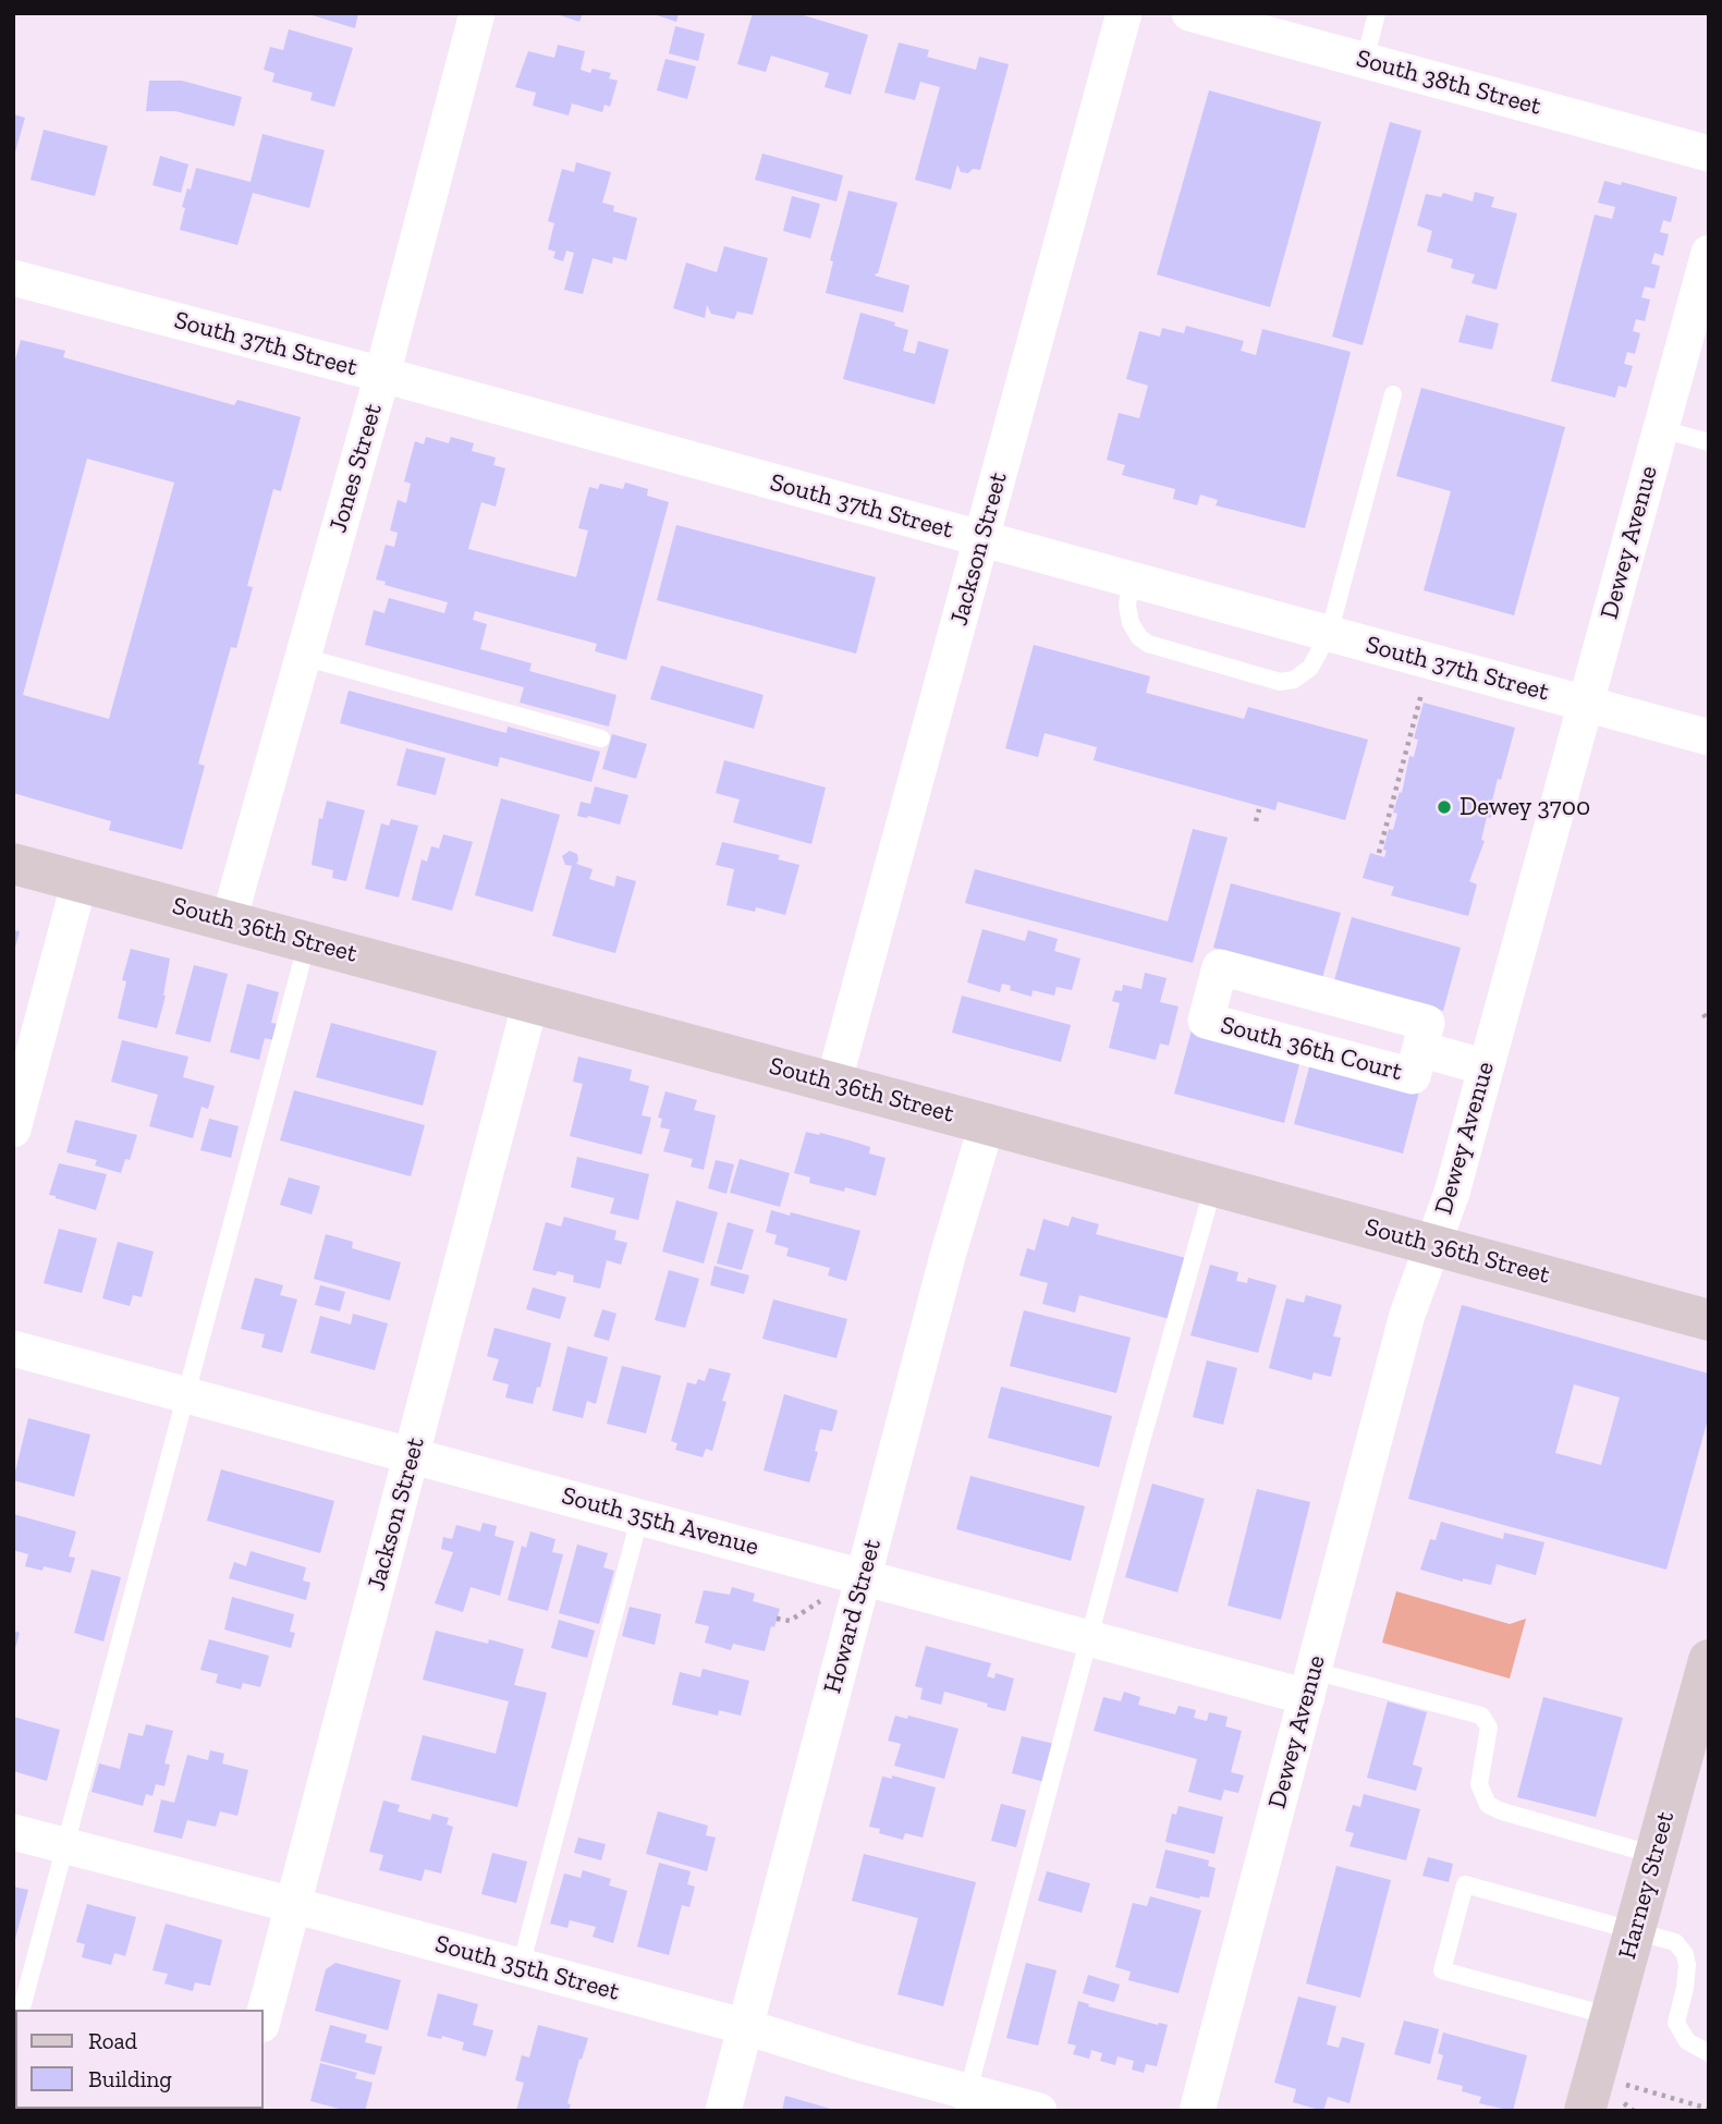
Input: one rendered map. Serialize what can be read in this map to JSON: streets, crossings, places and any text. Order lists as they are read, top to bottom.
{
  "streets": {
    "street": [
      "South 38th Street",
      "South 37th Street",
      "Jones Street",
      "Dewey Avenue",
      "Jackson Street",
      "South 36th Street",
      "South 36th Court",
      "South 35th Avenue",
      "Howard Street",
      "Harney Street",
      "South 35th Street"
    ]
  },
  "crossings": [
    ["South 37th Street", "Jones Street"],
    ["South 37th Street", "Dewey Avenue"],
    ["South 37th Street", "Jackson Street"],
    ["Jones Street", "South 36th Street"],
    ["Dewey Avenue", "South 36th Street"],
    ["Dewey Avenue", "South 36th Court"],
    ["Dewey Avenue", "South 35th Avenue"],
    ["Jackson Street", "South 36th Street"],
    ["Jackson Street", "South 35th Avenue"],
    ["Jackson Street", "South 35th Street"],
    ["South 36th Street", "Howard Street"],
    ["South 35th Avenue", "Howard Street"],
    ["Howard Street", "South 35th Street"]
  ],
  "places": ["Dewey 3700"],
  "legend": ["Road", "Building"]
}
